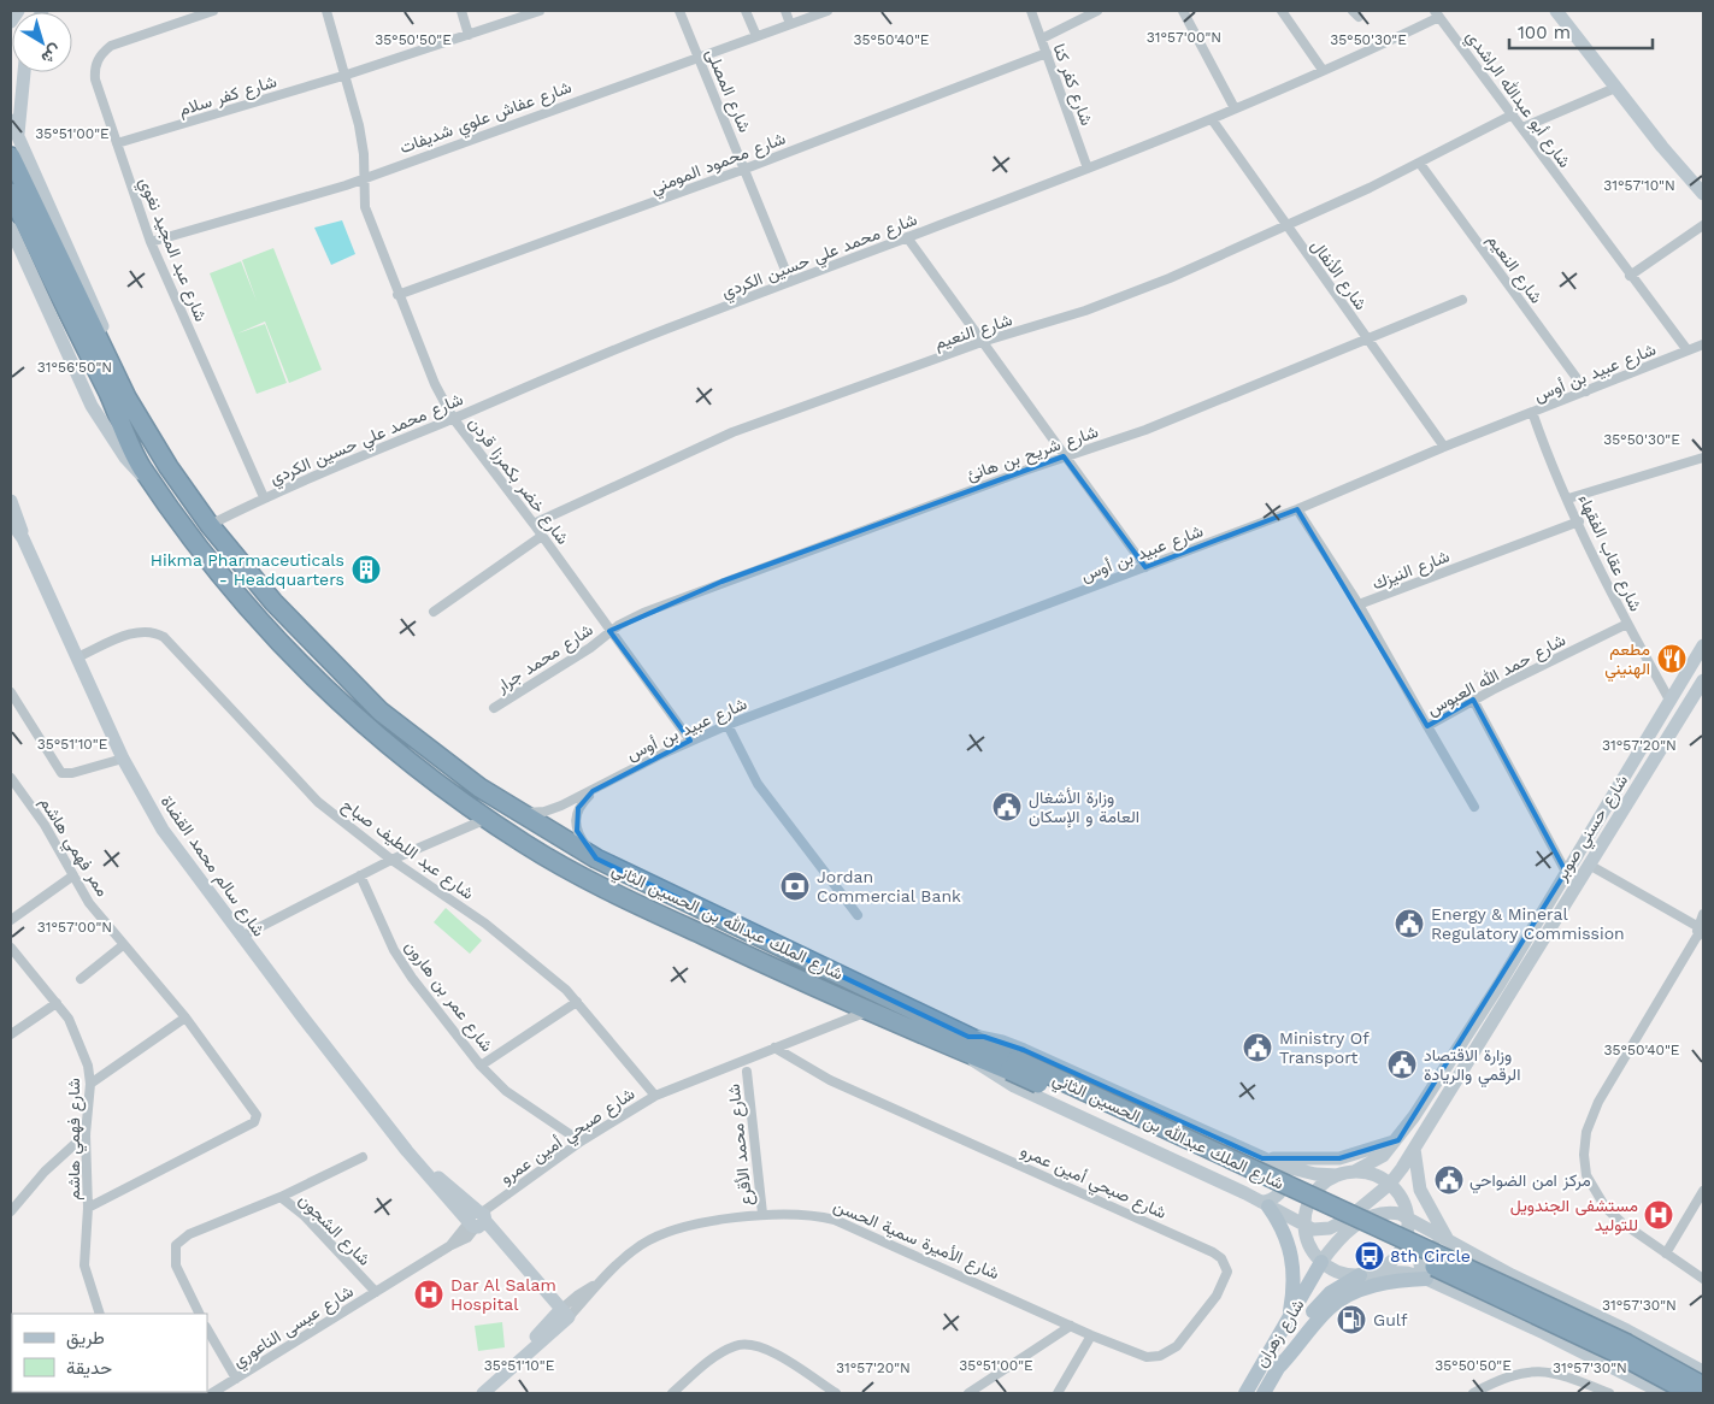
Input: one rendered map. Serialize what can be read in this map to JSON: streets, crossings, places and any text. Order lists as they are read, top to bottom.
{
  "streets": {
    "highway": ["شارع الملك عبدالله بن الحسين الثاني"],
    "main road": [
      "شارع حسني صوبر",
      "شارع سالم محمد القضاة",
      "شارع الأميرة سمية الحسن",
      "شارع زهران"
    ],
    "street": [
      "شارع كفر كنا",
      "شارع المصلى",
      "شارع كفر سلام",
      "شارع أبو عبدالله الراشدي",
      "شارع عفاش علوي شديفات",
      "شارع محمود المومني",
      "شارع عبد المجيد نغوي",
      "شارع محمد علي حسين الكردي",
      "شارع النعيم",
      "شارع الأنفال",
      "شارع عبيد بن أوس",
      "شارع شريح بن هانئ",
      "شارع خضر بكمرزا قردن",
      "شارع عقاب الفقهاء",
      "شارع النيزك",
      "شارع محمد جرار",
      "شارع حمد الله العبوس",
      "ممر فهمي هاشم",
      "شارع عبد اللطيف صباح",
      "شارع عمر بن هارون",
      "شارع صبحي أمين عمرو",
      "شارع فهمي هاشم",
      "شارع محمد الأقرع",
      "شارع الشجون",
      "شارع عيسى الناعوري"
    ]
  },
  "crossings": [
    ["شارع كفر كنا", "شارع محمود المومني"],
    ["شارع كفر كنا", "شارع محمد علي حسين الكردي"],
    ["شارع المصلى", "شارع عفاش علوي شديفات"],
    ["شارع المصلى", "شارع محمود المومني"],
    ["شارع المصلى", "شارع محمد علي حسين الكردي"],
    ["شارع كفر سلام", "شارع عبد المجيد نغوي"],
    ["شارع كفر سلام", "شارع خضر بكمرزا قردن"],
    ["شارع أبو عبدالله الراشدي", "شارع محمد علي حسين الكردي"],
    ["شارع أبو عبدالله الراشدي", "شارع النعيم"],
    ["شارع أبو عبدالله الراشدي", "شارع عبيد بن أوس"],
    ["شارع عفاش علوي شديفات", "شارع عبد المجيد نغوي"],
    ["شارع عفاش علوي شديفات", "شارع خضر بكمرزا قردن"],
    ["شارع محمود المومني", "شارع خضر بكمرزا قردن"],
    ["شارع عبد المجيد نغوي", "شارع محمد علي حسين الكردي"],
    ["شارع محمد علي حسين الكردي", "شارع الأنفال"],
    ["شارع محمد علي حسين الكردي", "شارع خضر بكمرزا قردن"],
    ["شارع محمد علي حسين الكردي", "شارع الملك عبدالله بن الحسين الثاني"],
    ["شارع النعيم", "شارع الأنفال"],
    ["شارع النعيم", "شارع عبيد بن أوس"],
    ["شارع النعيم", "شارع خضر بكمرزا قردن"],
    ["شارع الأنفال", "شارع عبيد بن أوس"],
    ["شارع الأنفال", "شارع شريح بن هانئ"],
    ["شارع عبيد بن أوس", "شارع خضر بكمرزا قردن"],
    ["شارع عبيد بن أوس", "شارع عقاب الفقهاء"],
    ["شارع عبيد بن أوس", "شارع النيزك"],
    ["شارع عبيد بن أوس", "شارع الملك عبدالله بن الحسين الثاني"],
    ["شارع شريح بن هانئ", "شارع خضر بكمرزا قردن"],
    ["شارع شريح بن هانئ", "شارع محمد جرار"],
    ["شارع خضر بكمرزا قردن", "شارع محمد جرار"],
    ["شارع عقاب الفقهاء", "شارع النيزك"],
    ["شارع عقاب الفقهاء", "شارع حمد الله العبوس"],
    ["شارع عقاب الفقهاء", "شارع حسني صوبر"],
    ["ممر فهمي هاشم", "شارع فهمي هاشم"],
    ["شارع عبد اللطيف صباح", "شارع سالم محمد القضاة"],
    ["شارع عبد اللطيف صباح", "شارع عمر بن هارون"],
    ["شارع عبد اللطيف صباح", "شارع صبحي أمين عمرو"],
    ["شارع سالم محمد القضاة", "شارع صبحي أمين عمرو"],
    ["شارع سالم محمد القضاة", "شارع الأميرة سمية الحسن"],
    ["شارع سالم محمد القضاة", "شارع عيسى الناعوري"],
    ["شارع الملك عبدالله بن الحسين الثاني", "شارع صبحي أمين عمرو"],
    ["شارع صبحي أمين عمرو", "شارع الأميرة سمية الحسن"],
    ["شارع صبحي أمين عمرو", "شارع عيسى الناعوري"],
    ["شارع محمد الأقرع", "شارع الأميرة سمية الحسن"],
    ["شارع الشجون", "شارع عيسى الناعوري"]
  ],
  "places": {
    "building": ["Hikma Pharmaceuticals - Headquarters"],
    "restaurant": ["مطعم الهنيني"],
    "public building": [
      "وزارة الأشغال العامة و الإسكان",
      "Energy & Mineral Regulatory Commission",
      "Ministry Of Transport",
      "وزارة الاقتصاد الرقمي والريادة",
      "مركز امن الضواحي"
    ],
    "bank": ["Jordan Commercial Bank"],
    "hospital": ["مستشفى الجندويل للتوليد", "Dar Al Salam Hospital"],
    "bus stop": ["8th Circle"],
    "fuel station": ["Gulf"]
  },
  "legend": ["طريق", "حديقة"],
  "scale_bar": "100 m",
  "north": "bottom right",
  "coordinates": [
    "31°57'00\"N",
    "35°50'50\"E",
    "35°50'40\"E",
    "35°50'30\"E",
    "35°51'00\"E",
    "31°57'10\"N",
    "31°56'50\"N",
    "35°51'10\"E",
    "31°57'20\"N",
    "31°57'30\"N"
  ]
}
